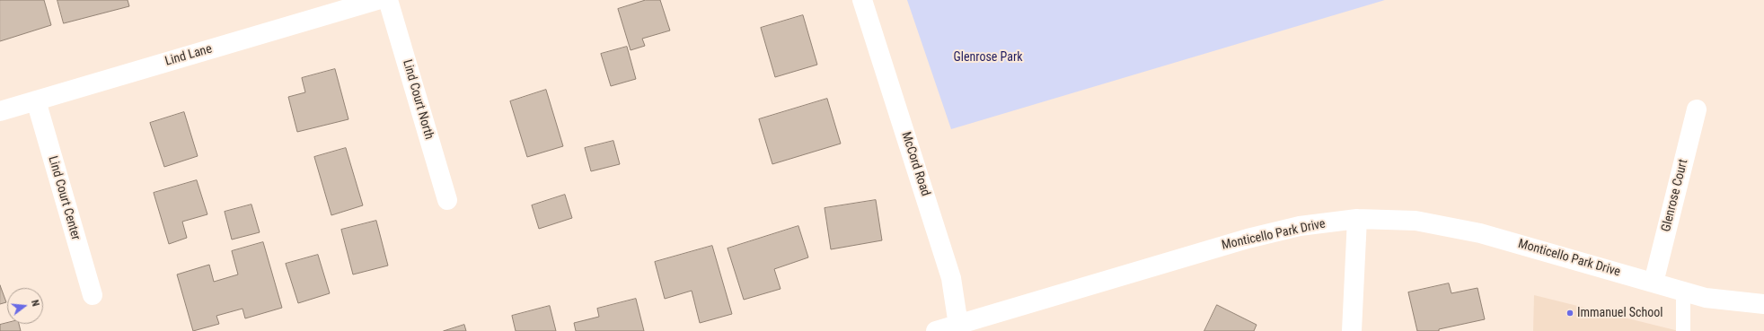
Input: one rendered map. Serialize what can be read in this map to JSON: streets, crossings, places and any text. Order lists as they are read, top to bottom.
{
  "streets": {
    "street": [
      "Lind Lane",
      "Lind Court North",
      "McCord Road",
      "Glenrose Court",
      "Lind Court Center",
      "Monticello Park Drive"
    ]
  },
  "crossings": [
    ["Lind Lane", "Lind Court Center"],
    ["McCord Road", "Monticello Park Drive"],
    ["Glenrose Court", "Monticello Park Drive"]
  ],
  "parks": ["Glenrose Park"],
  "places": ["Immanuel School"],
  "north": "right"
}
